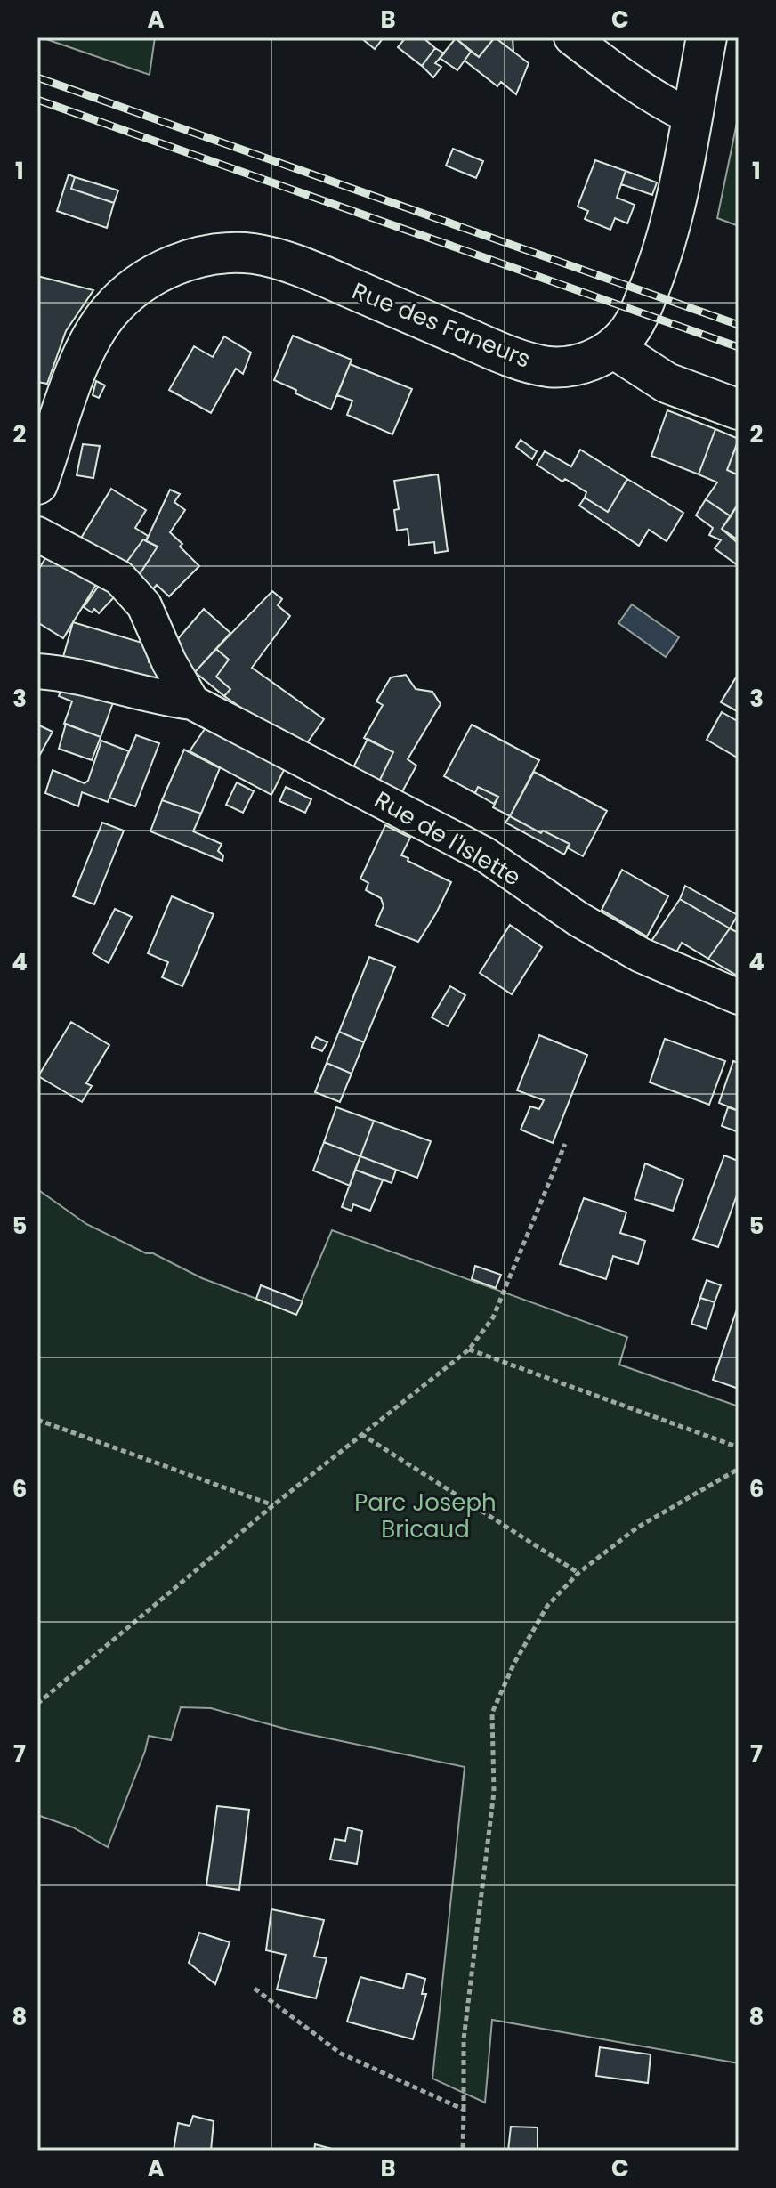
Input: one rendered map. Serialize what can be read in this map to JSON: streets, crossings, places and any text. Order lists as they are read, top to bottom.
{
  "streets": {
    "street": ["Rue des Faneurs", "Rue de l'Islette"]
  },
  "parks": ["Parc Joseph Bricaud"],
  "grid": {
    "columns": ["A", "B", "C"],
    "rows": [
      "1",
      "2",
      "3",
      "4",
      "5",
      "6",
      "7",
      "8"
    ]
  }
}
